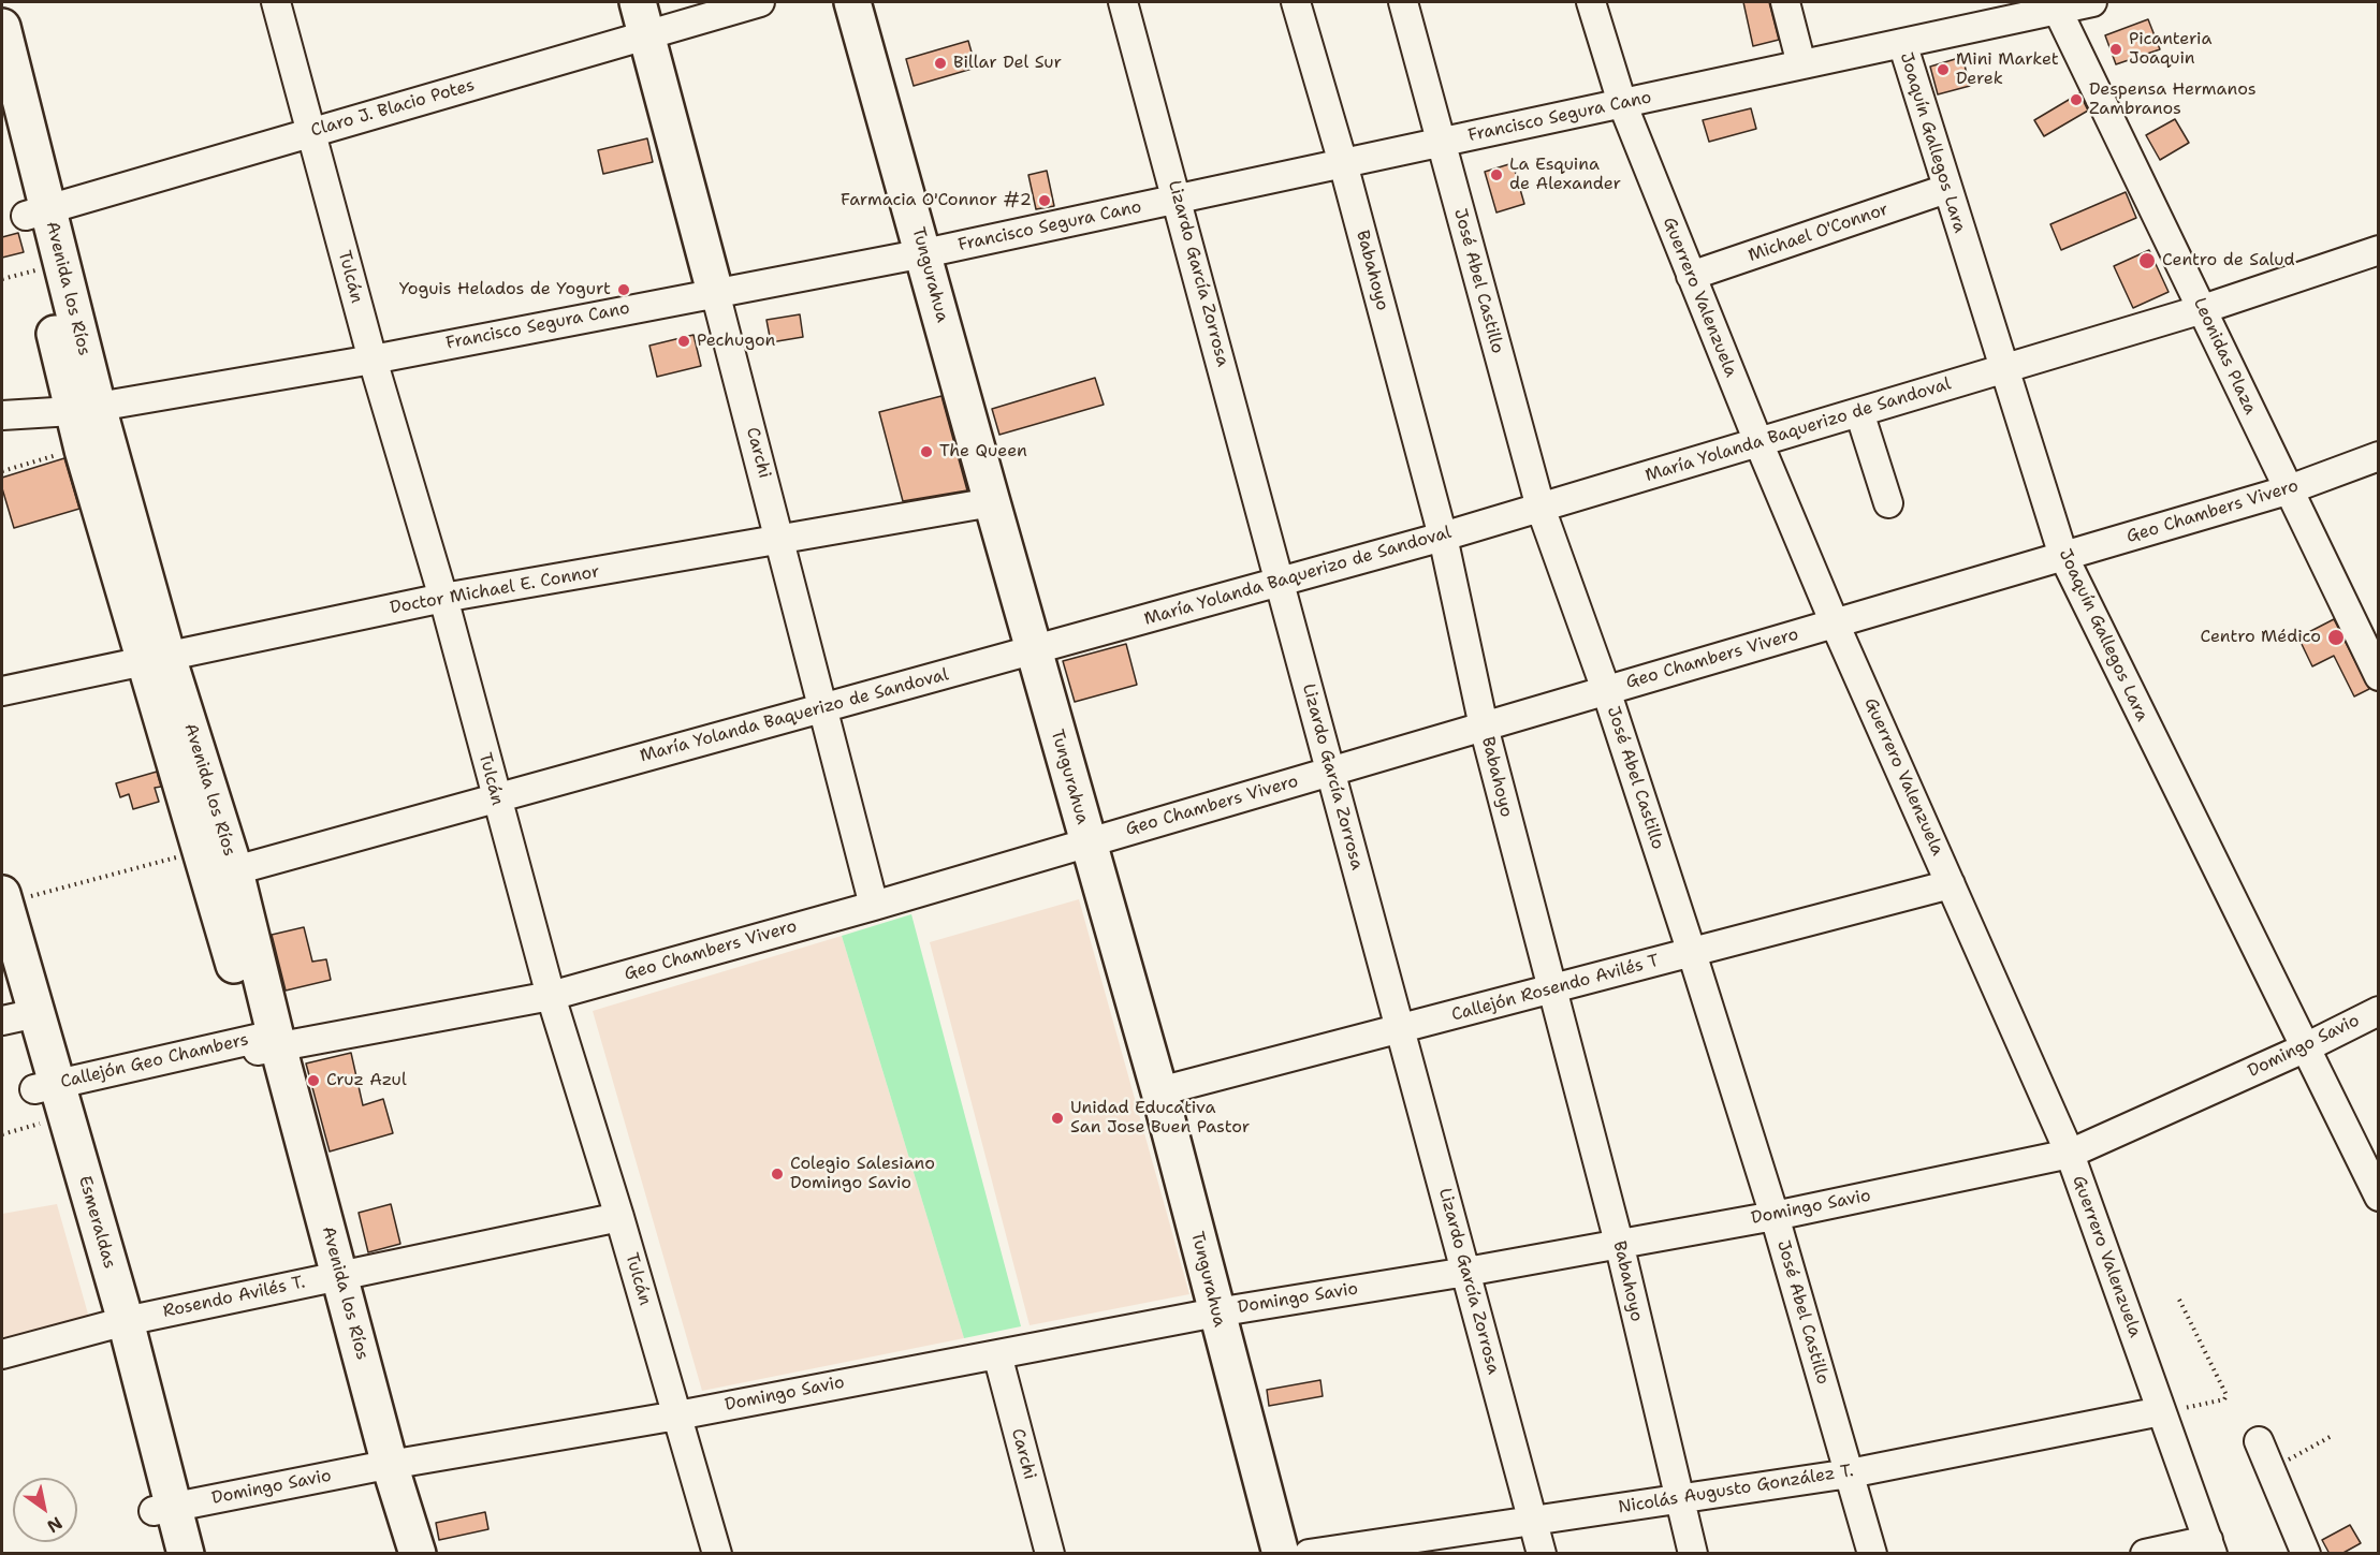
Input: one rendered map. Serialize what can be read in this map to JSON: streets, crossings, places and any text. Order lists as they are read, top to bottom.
{
  "streets": {
    "main road": [
      "Tungurahua",
      "Avenida los Ríos",
      "Carchi",
      "Esmeraldas"
    ],
    "street": [
      "Claro J. Blacio Potes",
      "Francisco Segura Cano",
      "Joaquín Gallegos Lara",
      "Michael O'Connor",
      "Babahoyo",
      "Lizardo García Zorrosa",
      "Tulcán",
      "José Abel Castillo",
      "Guerrero Valenzuela",
      "Leonidas Plaza",
      "María Yolanda Baquerizo de Sandoval",
      "Geo Chambers Vivero",
      "Doctor Michael E. Connor",
      "Callejón Rosendo Avilés T",
      "Domingo Savio",
      "Callejón Geo Chambers",
      "Rosendo Avilés T.",
      "Nicolás Augusto González T."
    ]
  },
  "crossings": [
    ["Claro J. Blacio Potes", "Tulcán"],
    ["Claro J. Blacio Potes", "Avenida los Ríos"],
    ["Claro J. Blacio Potes", "Carchi"],
    ["Francisco Segura Cano", "Joaquín Gallegos Lara"],
    ["Francisco Segura Cano", "Babahoyo"],
    ["Francisco Segura Cano", "Lizardo García Zorrosa"],
    ["Francisco Segura Cano", "Tungurahua"],
    ["Francisco Segura Cano", "Tulcán"],
    ["Francisco Segura Cano", "José Abel Castillo"],
    ["Francisco Segura Cano", "Avenida los Ríos"],
    ["Francisco Segura Cano", "Guerrero Valenzuela"],
    ["Francisco Segura Cano", "Leonidas Plaza"],
    ["Francisco Segura Cano", "Carchi"],
    ["Joaquín Gallegos Lara", "Michael O'Connor"],
    ["Joaquín Gallegos Lara", "María Yolanda Baquerizo de Sandoval"],
    ["Joaquín Gallegos Lara", "Geo Chambers Vivero"],
    ["Joaquín Gallegos Lara", "Domingo Savio"],
    ["Michael O'Connor", "Guerrero Valenzuela"],
    ["Babahoyo", "María Yolanda Baquerizo de Sandoval"],
    ["Babahoyo", "Geo Chambers Vivero"],
    ["Babahoyo", "Callejón Rosendo Avilés T"],
    ["Babahoyo", "Domingo Savio"],
    ["Babahoyo", "Nicolás Augusto González T."],
    ["Lizardo García Zorrosa", "María Yolanda Baquerizo de Sandoval"],
    ["Lizardo García Zorrosa", "Geo Chambers Vivero"],
    ["Lizardo García Zorrosa", "Callejón Rosendo Avilés T"],
    ["Lizardo García Zorrosa", "Domingo Savio"],
    ["Lizardo García Zorrosa", "Nicolás Augusto González T."],
    ["Tungurahua", "María Yolanda Baquerizo de Sandoval"],
    ["Tungurahua", "Geo Chambers Vivero"],
    ["Tungurahua", "Doctor Michael E. Connor"],
    ["Tungurahua", "Callejón Rosendo Avilés T"],
    ["Tungurahua", "Domingo Savio"],
    ["Tulcán", "María Yolanda Baquerizo de Sandoval"],
    ["Tulcán", "Geo Chambers Vivero"],
    ["Tulcán", "Doctor Michael E. Connor"],
    ["Tulcán", "Domingo Savio"],
    ["Tulcán", "Rosendo Avilés T."],
    ["José Abel Castillo", "María Yolanda Baquerizo de Sandoval"],
    ["José Abel Castillo", "Geo Chambers Vivero"],
    ["José Abel Castillo", "Callejón Rosendo Avilés T"],
    ["José Abel Castillo", "Domingo Savio"],
    ["José Abel Castillo", "Nicolás Augusto González T."],
    ["Avenida los Ríos", "María Yolanda Baquerizo de Sandoval"],
    ["Avenida los Ríos", "Geo Chambers Vivero"],
    ["Avenida los Ríos", "Doctor Michael E. Connor"],
    ["Avenida los Ríos", "Domingo Savio"],
    ["Avenida los Ríos", "Callejón Geo Chambers"],
    ["Avenida los Ríos", "Rosendo Avilés T."],
    ["Guerrero Valenzuela", "María Yolanda Baquerizo de Sandoval"],
    ["Guerrero Valenzuela", "Geo Chambers Vivero"],
    ["Guerrero Valenzuela", "Callejón Rosendo Avilés T"],
    ["Guerrero Valenzuela", "Domingo Savio"],
    ["Guerrero Valenzuela", "Nicolás Augusto González T."],
    ["Leonidas Plaza", "María Yolanda Baquerizo de Sandoval"],
    ["Leonidas Plaza", "Geo Chambers Vivero"],
    ["María Yolanda Baquerizo de Sandoval", "Carchi"],
    ["Carchi", "Geo Chambers Vivero"],
    ["Carchi", "Doctor Michael E. Connor"],
    ["Carchi", "Domingo Savio"],
    ["Geo Chambers Vivero", "Callejón Geo Chambers"],
    ["Domingo Savio", "Esmeraldas"],
    ["Callejón Geo Chambers", "Esmeraldas"],
    ["Esmeraldas", "Rosendo Avilés T."]
  ],
  "places": [
    "Picanteria Joaquin",
    "Billar Del Sur",
    "Mini Market Derek",
    "Despensa Hermanos Zambranos",
    "La Esquina de Alexander",
    "Farmacia O'Connor #2",
    "Centro de Salud",
    "Yoguis Helados de Yogurt",
    "Pechugon",
    "The Queen",
    "Centro Médico",
    "Cruz Azul",
    "Unidad Educativa San Jose Buen Pastor",
    "Colegio Salesiano Domingo Savio"
  ],
  "north": "bottom right"
}
